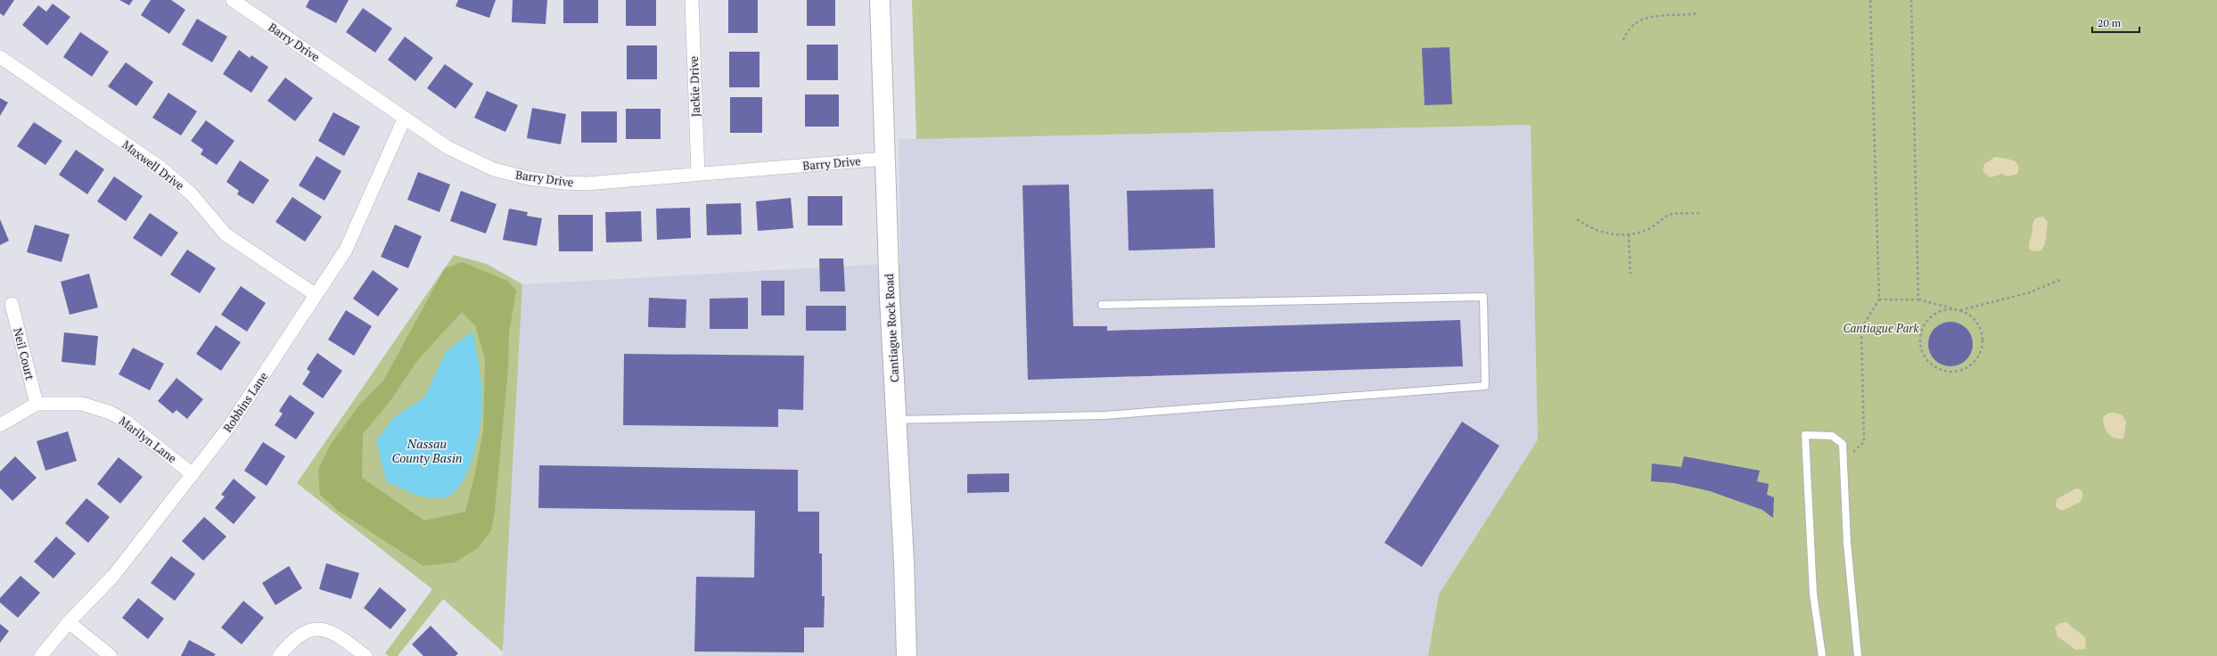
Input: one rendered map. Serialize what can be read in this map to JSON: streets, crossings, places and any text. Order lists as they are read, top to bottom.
{
  "streets": {
    "main road": ["Cantiague Rock Road"],
    "street": [
      "Barry Drive",
      "Jackie Drive",
      "Maxwell Drive",
      "Neil Court",
      "Robbins Lane",
      "Marilyn Lane"
    ]
  },
  "crossings": [
    ["Barry Drive", "Jackie Drive"],
    ["Barry Drive", "Cantiague Rock Road"],
    ["Barry Drive", "Robbins Lane"],
    ["Maxwell Drive", "Robbins Lane"],
    ["Neil Court", "Marilyn Lane"],
    ["Robbins Lane", "Marilyn Lane"]
  ],
  "water": ["Nassau County Basin"],
  "parks": ["Cantiague Park"],
  "scale_bar": "20 m"
}
